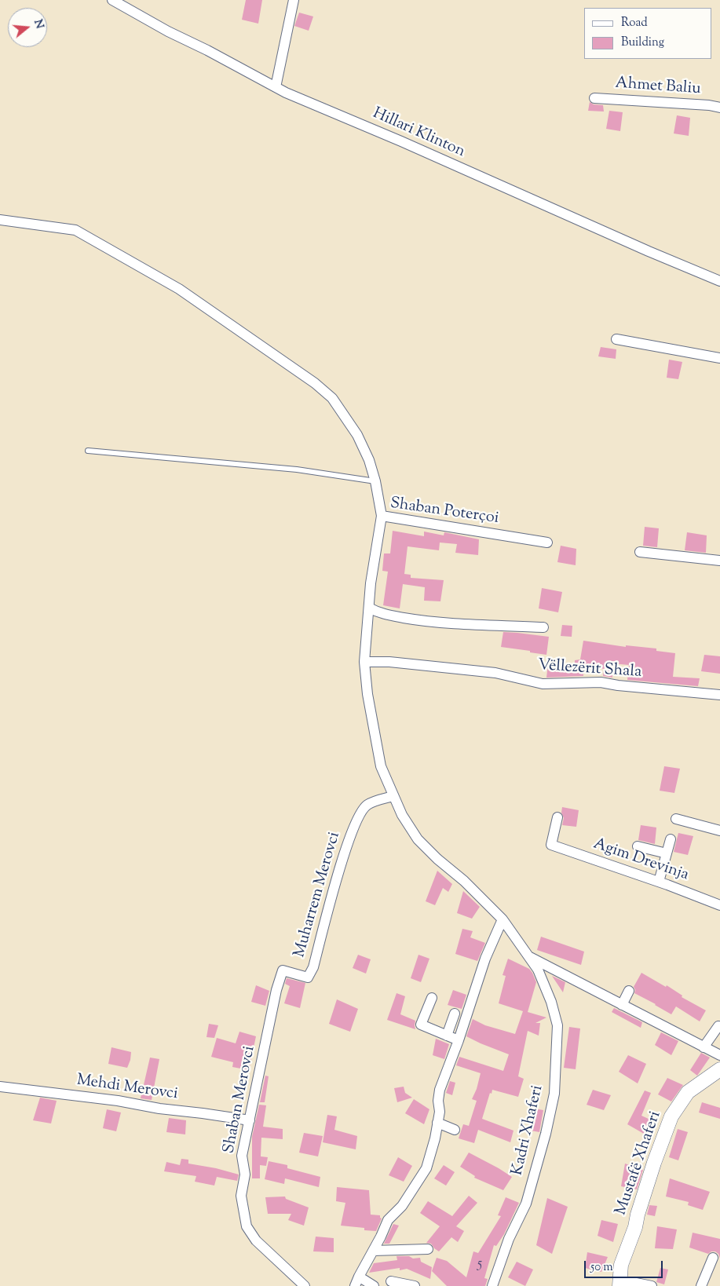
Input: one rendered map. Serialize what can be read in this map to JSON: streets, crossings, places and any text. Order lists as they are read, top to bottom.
{
  "streets": {
    "street": [
      "Ahmet Baliu",
      "Hillari Klinton",
      "Shaban Poterçoi",
      "Vëllezërit Shala",
      "Agim Drevinja",
      "Muharrem Merovci",
      "Mehdi Merovci",
      "Shaban Merovci",
      "Kadri Xhaferi",
      "Mustafë Xhaferi"
    ]
  },
  "crossings": [
    ["Shaban Poterçoi", "Vëllezërit Shala"],
    ["Shaban Poterçoi", "Muharrem Merovci"],
    ["Shaban Poterçoi", "Kadri Xhaferi"],
    ["Muharrem Merovci", "Shaban Merovci"],
    ["Muharrem Merovci", "Kadri Xhaferi"],
    ["Mehdi Merovci", "Shaban Merovci"]
  ],
  "house_numbers": ["5"],
  "legend": ["Road", "Building"],
  "scale_bar": "50 m",
  "north": "right"
}
